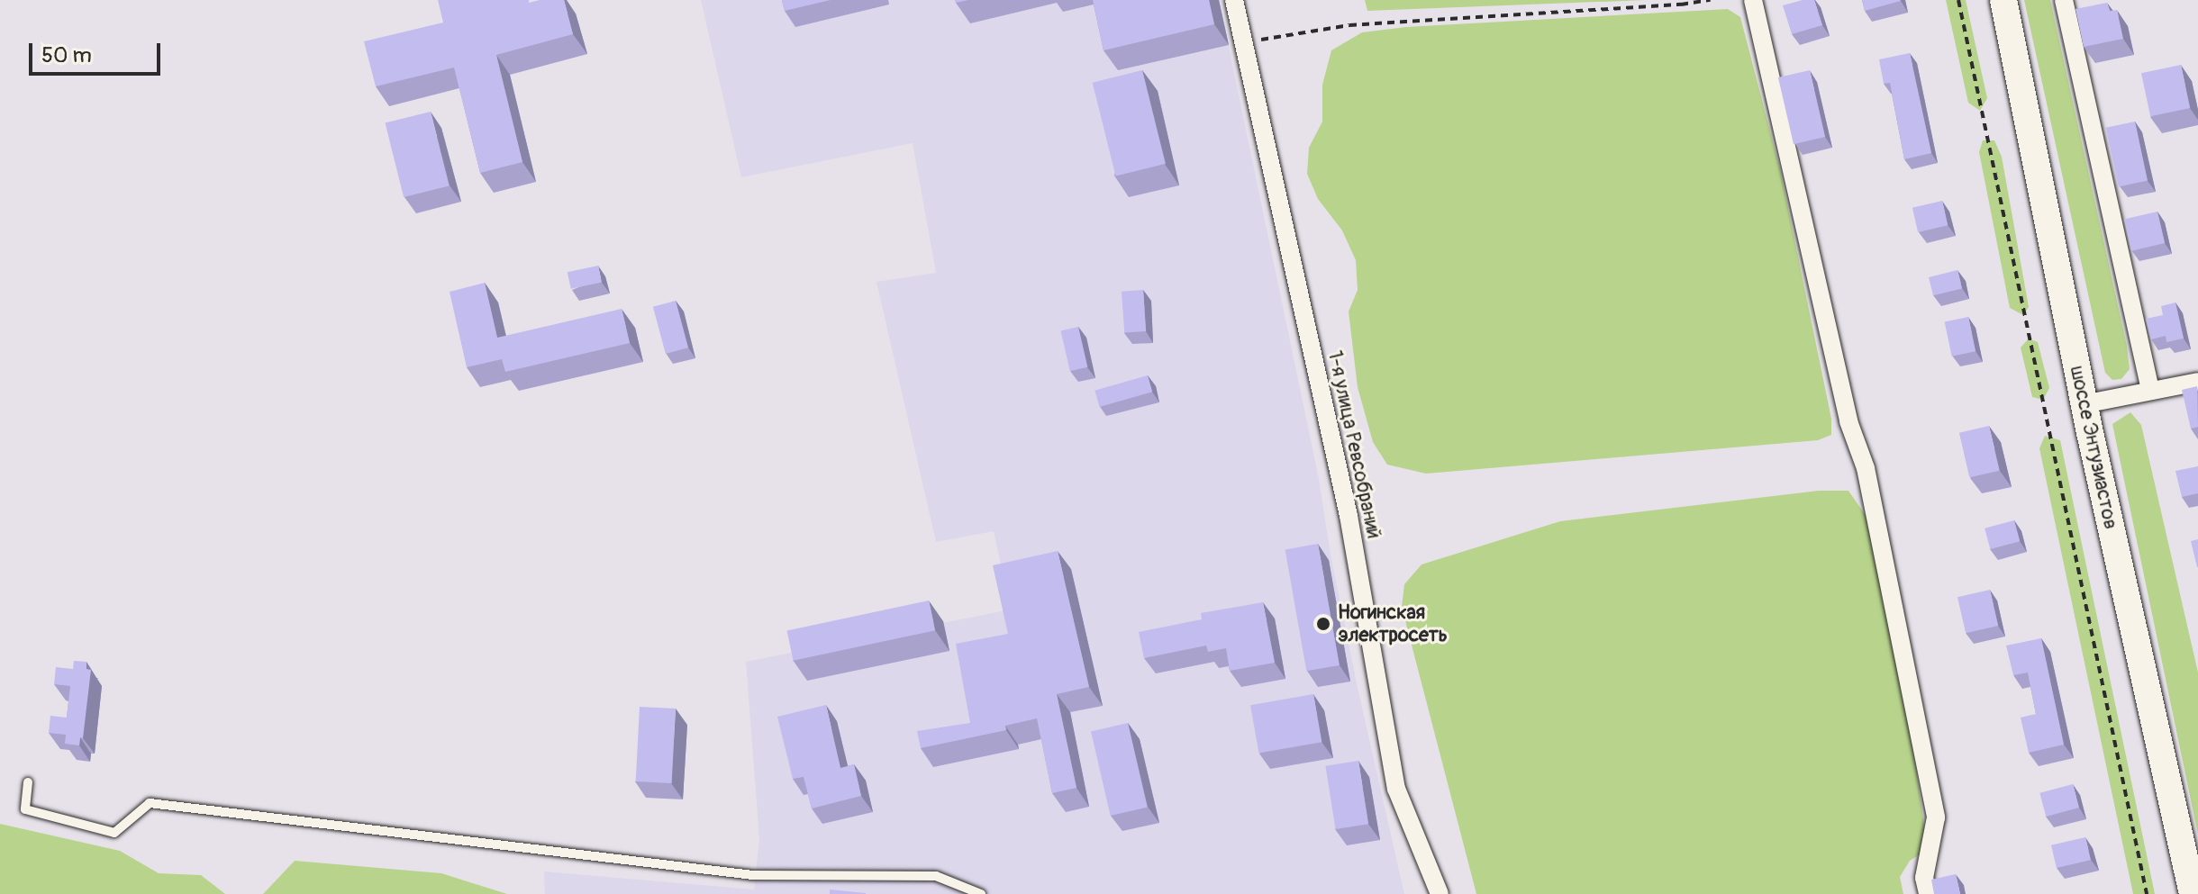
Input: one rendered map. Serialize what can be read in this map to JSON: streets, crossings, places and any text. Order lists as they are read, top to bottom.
{
  "streets": {
    "main road": ["шоссе Энтузиастов"],
    "street": ["1-я улица Ревсобраний"]
  },
  "places": ["Ногинская электросеть"],
  "scale_bar": "50 m"
}
